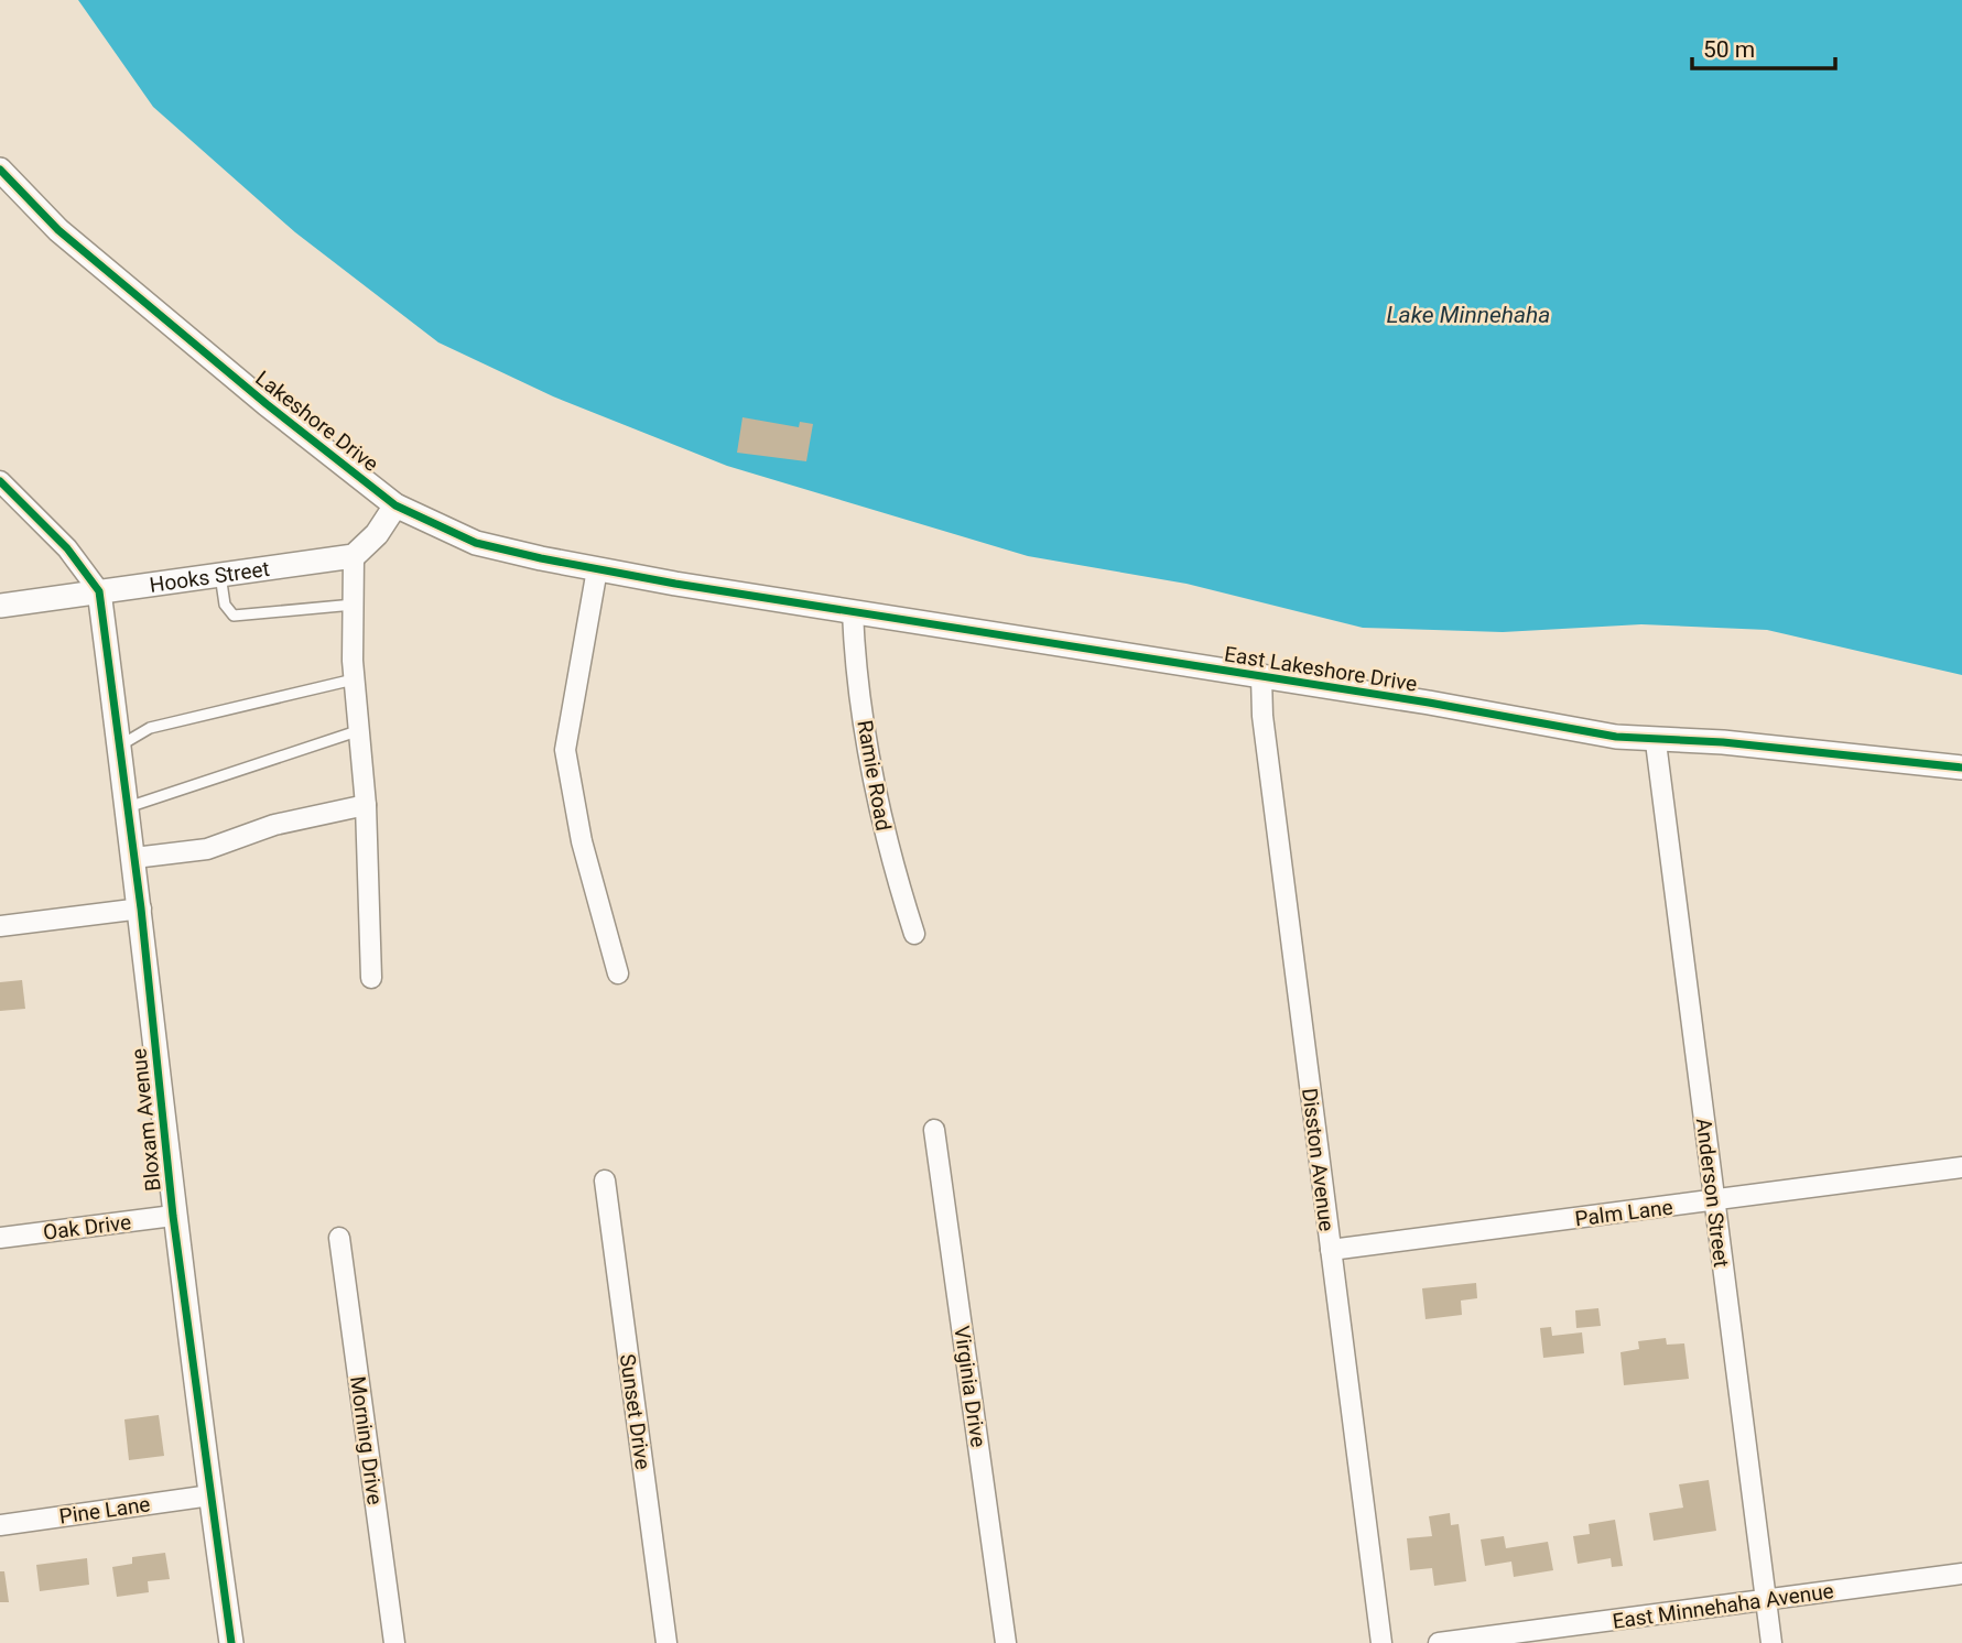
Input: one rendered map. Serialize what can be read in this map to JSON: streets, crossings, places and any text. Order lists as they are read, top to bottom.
{
  "streets": {
    "street": [
      "Lakeshore Drive",
      "Hooks Street",
      "East Lakeshore Drive",
      "Ramie Road",
      "Bloxam Avenue",
      "Disston Avenue",
      "Anderson Street",
      "Palm Lane",
      "Oak Drive",
      "Virginia Drive",
      "Sunset Drive",
      "Morning Drive",
      "Pine Lane",
      "East Minnehaha Avenue"
    ]
  },
  "crossings": [
    ["Lakeshore Drive", "East Lakeshore Drive"],
    ["Hooks Street", "Bloxam Avenue"],
    ["East Lakeshore Drive", "Ramie Road"],
    ["East Lakeshore Drive", "Disston Avenue"],
    ["East Lakeshore Drive", "Anderson Street"],
    ["Bloxam Avenue", "Oak Drive"],
    ["Bloxam Avenue", "Pine Lane"],
    ["Disston Avenue", "Palm Lane"],
    ["Anderson Street", "Palm Lane"],
    ["Anderson Street", "East Minnehaha Avenue"]
  ],
  "water": ["Lake Minnehaha"],
  "scale_bar": "50 m"
}
